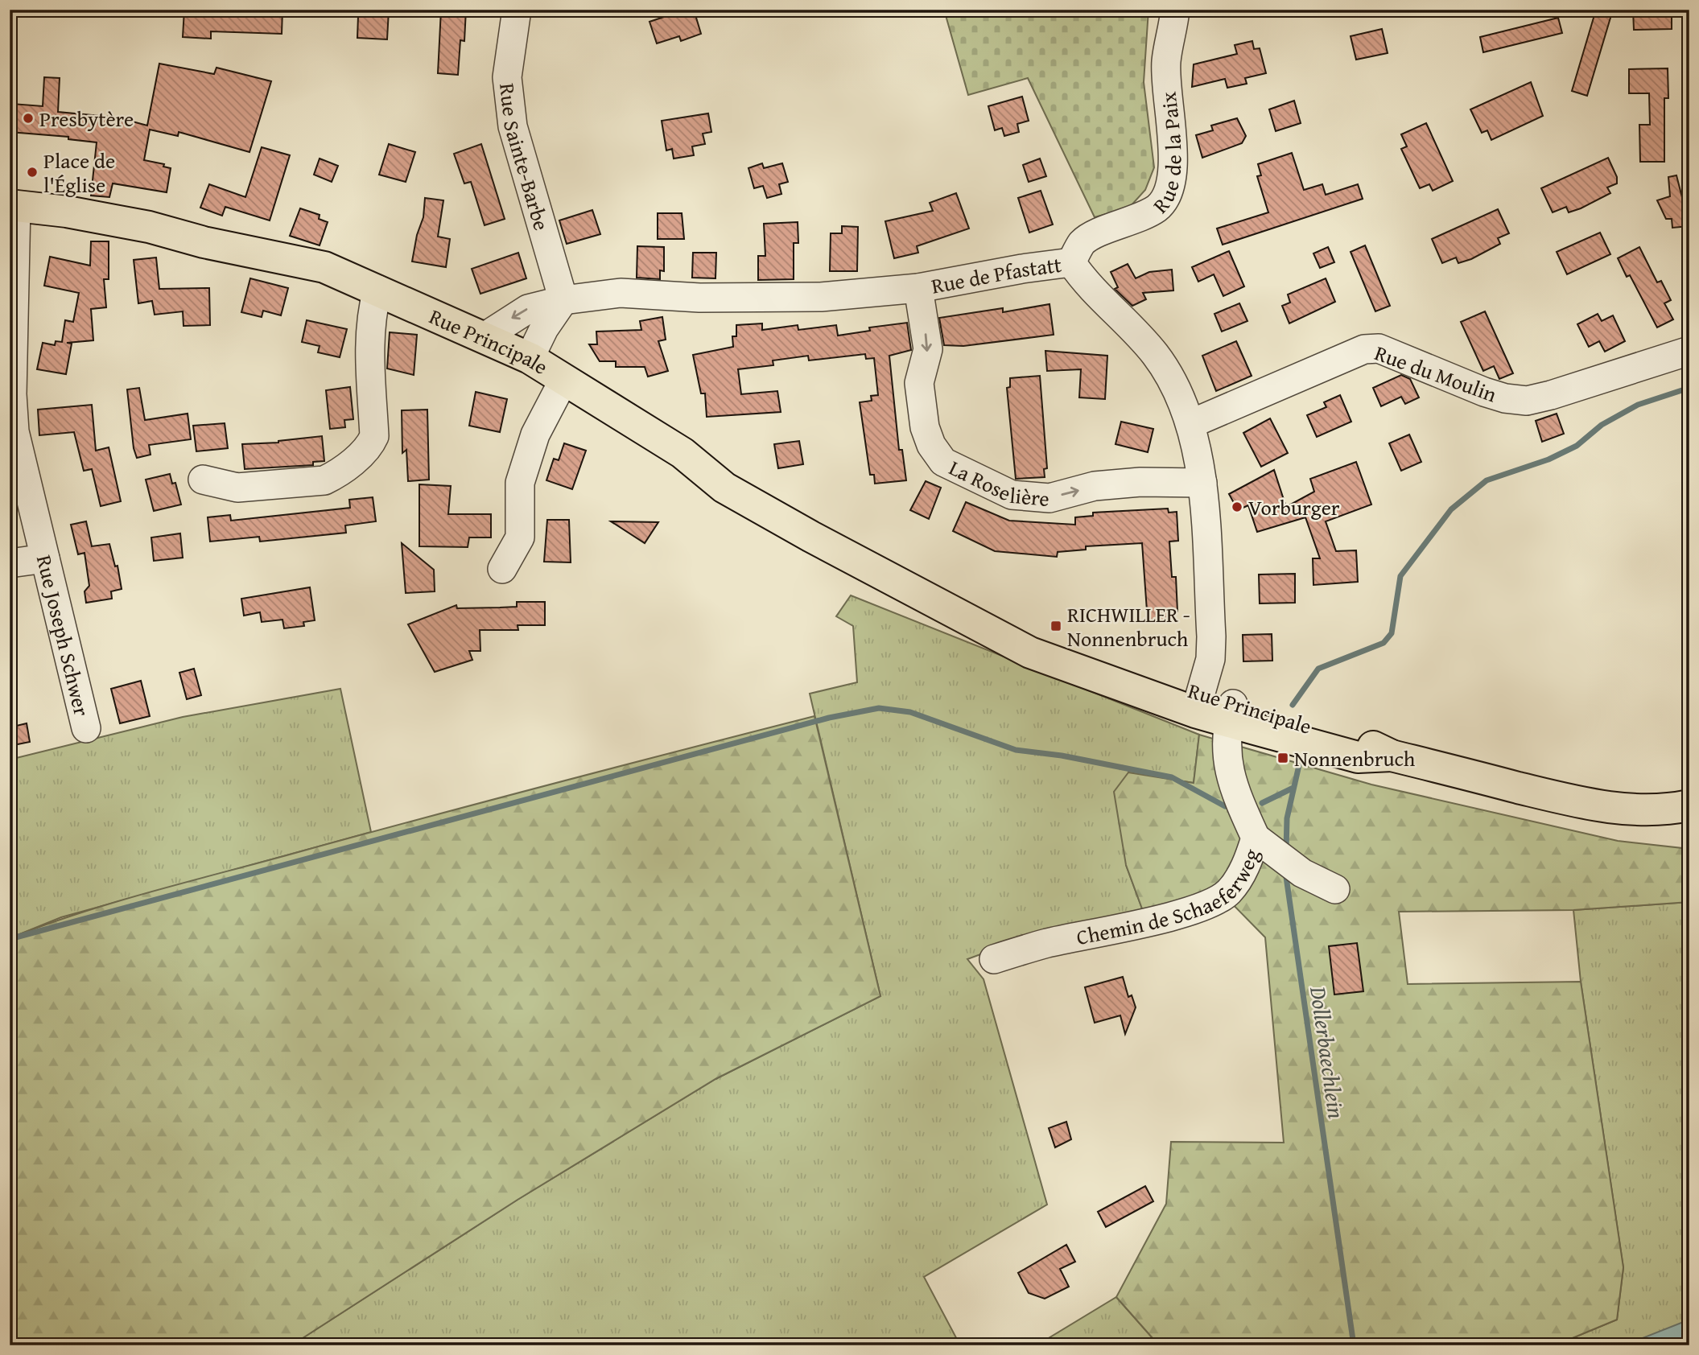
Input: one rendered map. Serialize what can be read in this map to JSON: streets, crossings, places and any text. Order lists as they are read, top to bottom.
{
  "streets": {
    "main road": ["Rue Principale"],
    "street": [
      "Rue de la Paix",
      "Rue Sainte-Barbe",
      "Rue de Pfastatt",
      "Rue du Moulin",
      "La Roselière",
      "Rue Joseph Schwer",
      "Chemin de Schaeferweg"
    ]
  },
  "crossings": [
    ["Rue de la Paix", "Rue de Pfastatt"],
    ["Rue Sainte-Barbe", "Rue de Pfastatt"],
    ["Rue de Pfastatt", "Rue Principale"],
    ["Rue de Pfastatt", "Rue du Moulin"],
    ["Rue de Pfastatt", "La Roselière"],
    ["Rue Principale", "Rue Joseph Schwer"],
    ["Rue Principale", "Chemin de Schaeferweg"]
  ],
  "water": ["Dollerbaechlein"],
  "places": {
    "other": ["Presbytère", "Place de l'Église", "Vorburger"],
    "transit": ["RICHWILLER - Nonnenbruch", "Nonnenbruch"]
  }
}
